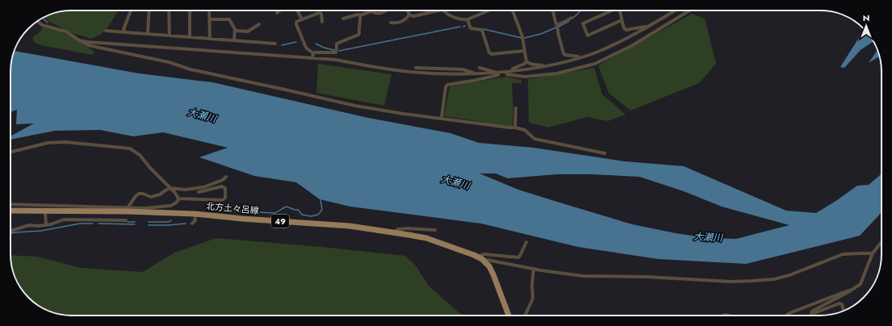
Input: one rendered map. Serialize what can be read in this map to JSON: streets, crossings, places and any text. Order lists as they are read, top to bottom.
{
  "streets": {
    "main road": ["北方土々呂線", "49"]
  },
  "water": ["大瀬川"],
  "north": "top"
}
